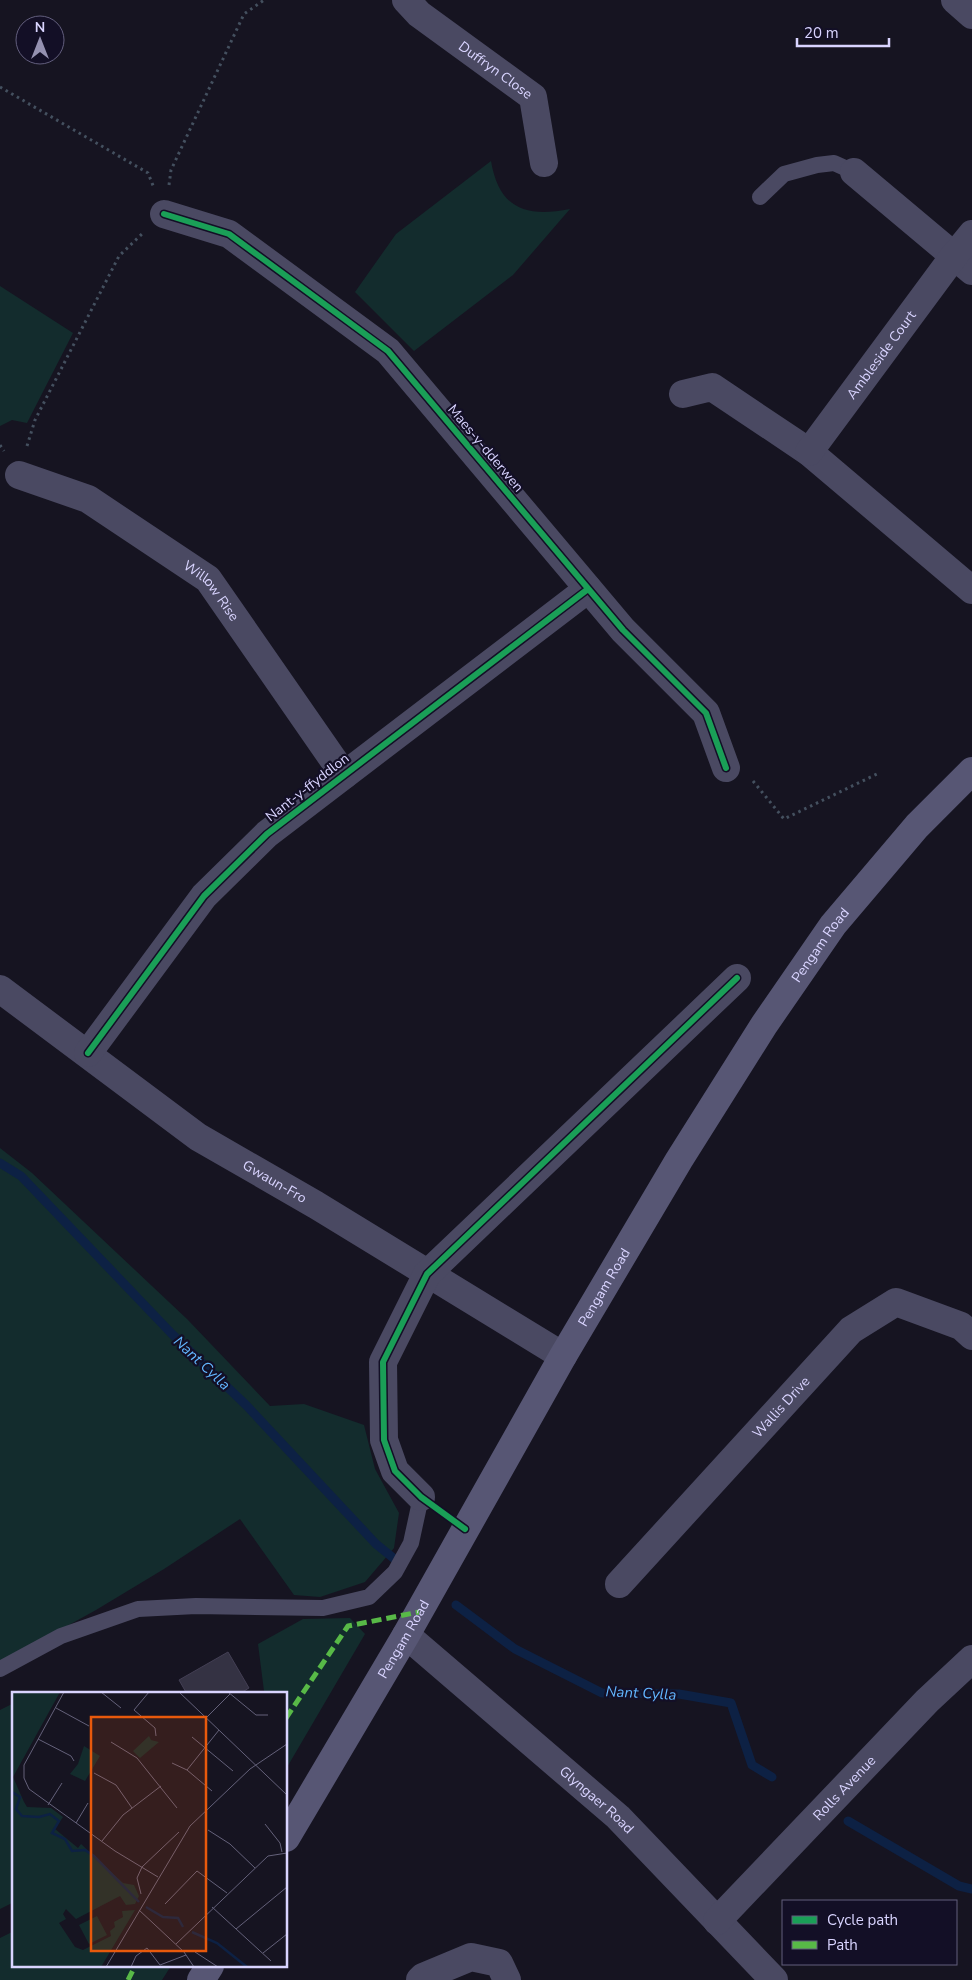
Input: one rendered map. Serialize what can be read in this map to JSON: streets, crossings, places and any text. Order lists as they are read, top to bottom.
{
  "streets": {
    "main road": ["Pengam Road"],
    "street": [
      "Duffryn Close",
      "Ambleside Court",
      "Maes-y-dderwen",
      "Willow Rise",
      "Nant-y-ffyddlon",
      "Gwaun-Fro",
      "Wallis Drive",
      "Rolls Avenue",
      "Glyngaer Road"
    ]
  },
  "crossings": [
    ["Maes-y-dderwen", "Nant-y-ffyddlon"],
    ["Willow Rise", "Nant-y-ffyddlon"],
    ["Nant-y-ffyddlon", "Gwaun-Fro"],
    ["Pengam Road", "Gwaun-Fro"],
    ["Pengam Road", "Glyngaer Road"],
    ["Rolls Avenue", "Glyngaer Road"]
  ],
  "water": ["Nant Cylla"],
  "legend": ["Cycle path", "Path"],
  "scale_bar": "20 m",
  "north": "top"
}
